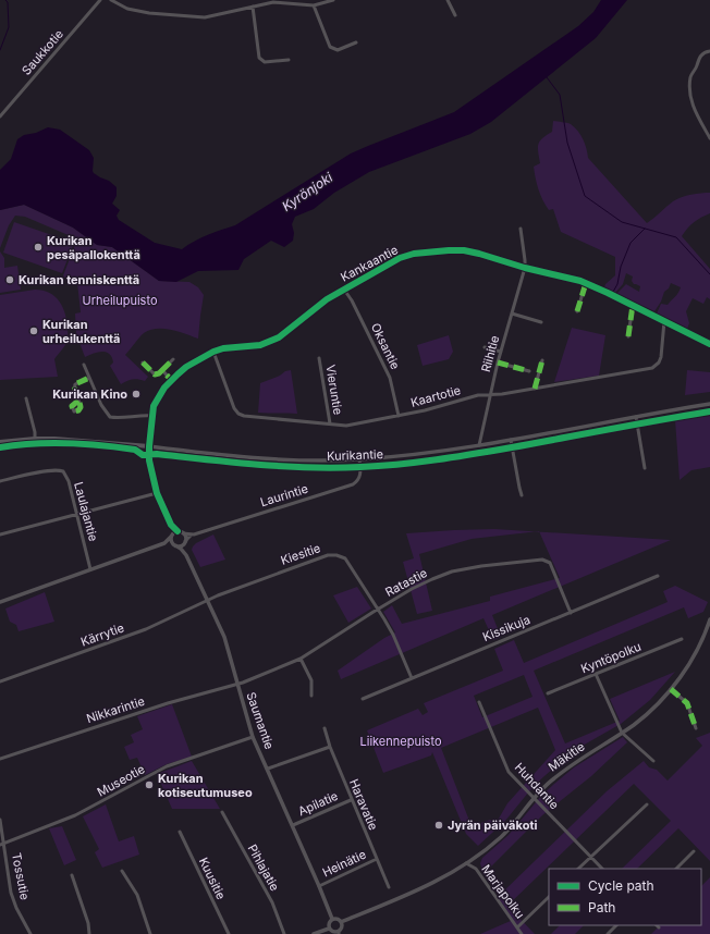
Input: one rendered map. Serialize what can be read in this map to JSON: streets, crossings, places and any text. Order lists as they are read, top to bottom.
{
  "streets": {
    "main road": ["Kurikantie"],
    "street": [
      "Saukkotie",
      "Kankaantie",
      "Oksantie",
      "Riihitie",
      "Vieruntie",
      "Kaartotie",
      "Laurintie",
      "Laulajantie",
      "Kiesitie",
      "Ratastie",
      "Kissikuja",
      "Kärrytie",
      "Kyntöpolku",
      "Nikkarintie",
      "Saumantie",
      "Mäkitie",
      "Museotie",
      "Huhdantie",
      "Apilatie",
      "Haravatie",
      "Heinätie",
      "Pihlajatie",
      "Tossutie",
      "Kuusitie",
      "Marjapolku"
    ]
  },
  "crossings": [
    ["Kankaantie", "Oksantie"],
    ["Kankaantie", "Riihitie"],
    ["Kankaantie", "Kaartotie"],
    ["Kankaantie", "Kurikantie"],
    ["Oksantie", "Kaartotie"],
    ["Riihitie", "Kaartotie"],
    ["Riihitie", "Kurikantie"],
    ["Vieruntie", "Kaartotie"],
    ["Kurikantie", "Laurintie"],
    ["Laurintie", "Saumantie"],
    ["Kiesitie", "Ratastie"],
    ["Kiesitie", "Kissikuja"],
    ["Kiesitie", "Kärrytie"],
    ["Kiesitie", "Saumantie"],
    ["Ratastie", "Kissikuja"],
    ["Ratastie", "Nikkarintie"],
    ["Ratastie", "Saumantie"],
    ["Kärrytie", "Saumantie"],
    ["Nikkarintie", "Saumantie"],
    ["Saumantie", "Mäkitie"],
    ["Saumantie", "Museotie"],
    ["Saumantie", "Apilatie"],
    ["Saumantie", "Heinätie"],
    ["Mäkitie", "Huhdantie"],
    ["Mäkitie", "Marjapolku"],
    ["Museotie", "Tossutie"],
    ["Apilatie", "Haravatie"],
    ["Haravatie", "Heinätie"]
  ],
  "water": ["Kyrönjoki"],
  "parks": ["Urheilupuisto", "Liikennepuisto"],
  "places": [
    "Kurikan pesäpallokenttä",
    "Kurikan tenniskenttä",
    "Kurikan urheilukenttä",
    "Kurikan Kino",
    "Kurikan kotiseutumuseo",
    "Jyrän päiväkoti"
  ],
  "legend": ["Cycle path", "Path"]
}
